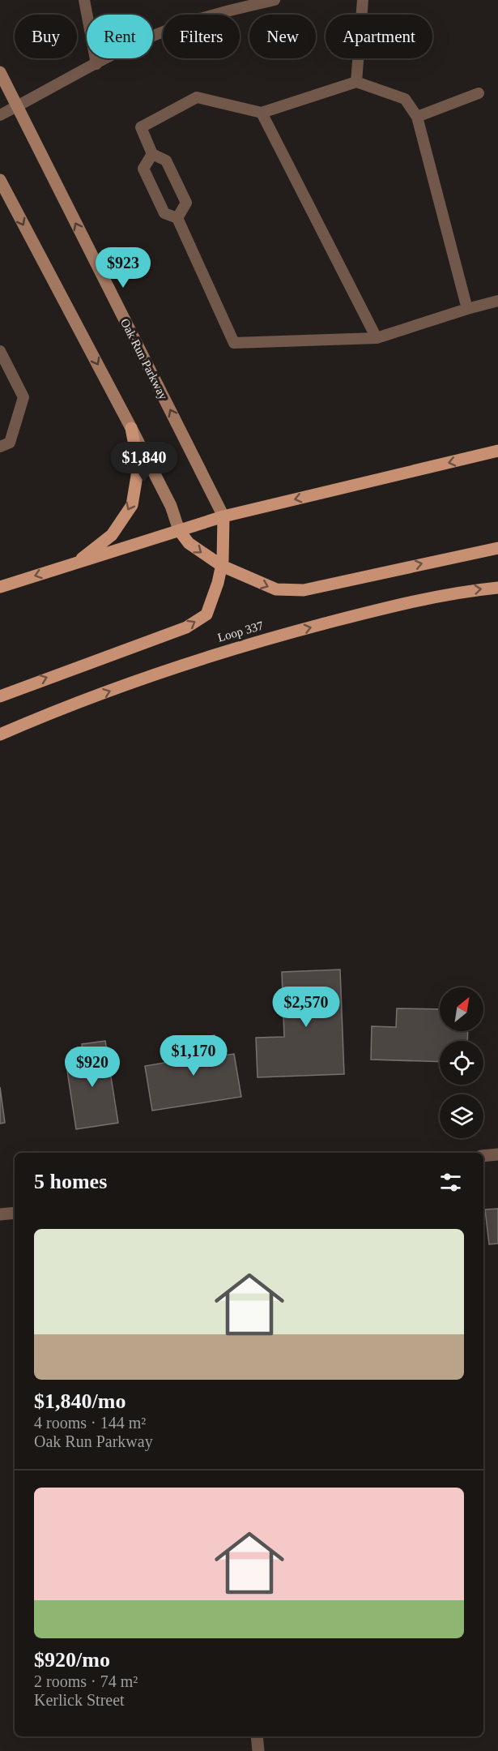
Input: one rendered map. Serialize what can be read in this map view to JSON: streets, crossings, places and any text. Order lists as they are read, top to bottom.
{
  "streets": {
    "main road": ["Loop 337"],
    "street": ["Oak Run Parkway"]
  },
  "north": "top right",
  "page": {
    "chip": [
      "Buy",
      "Rent",
      "Filters",
      "New",
      "Apartment"
    ],
    "price": [
      "$923",
      "$1,840",
      "$2,570",
      "$1,170",
      "$920"
    ],
    "heading": "5 homes",
    "list": [
      {
        "name": "$1,840/mo",
        "note": "4 rooms · 144 m² · Oak Run Parkway"
      },
      {
        "name": "$920/mo",
        "note": "2 rooms · 74 m² · Kerlick Street"
      }
    ]
  }
}
